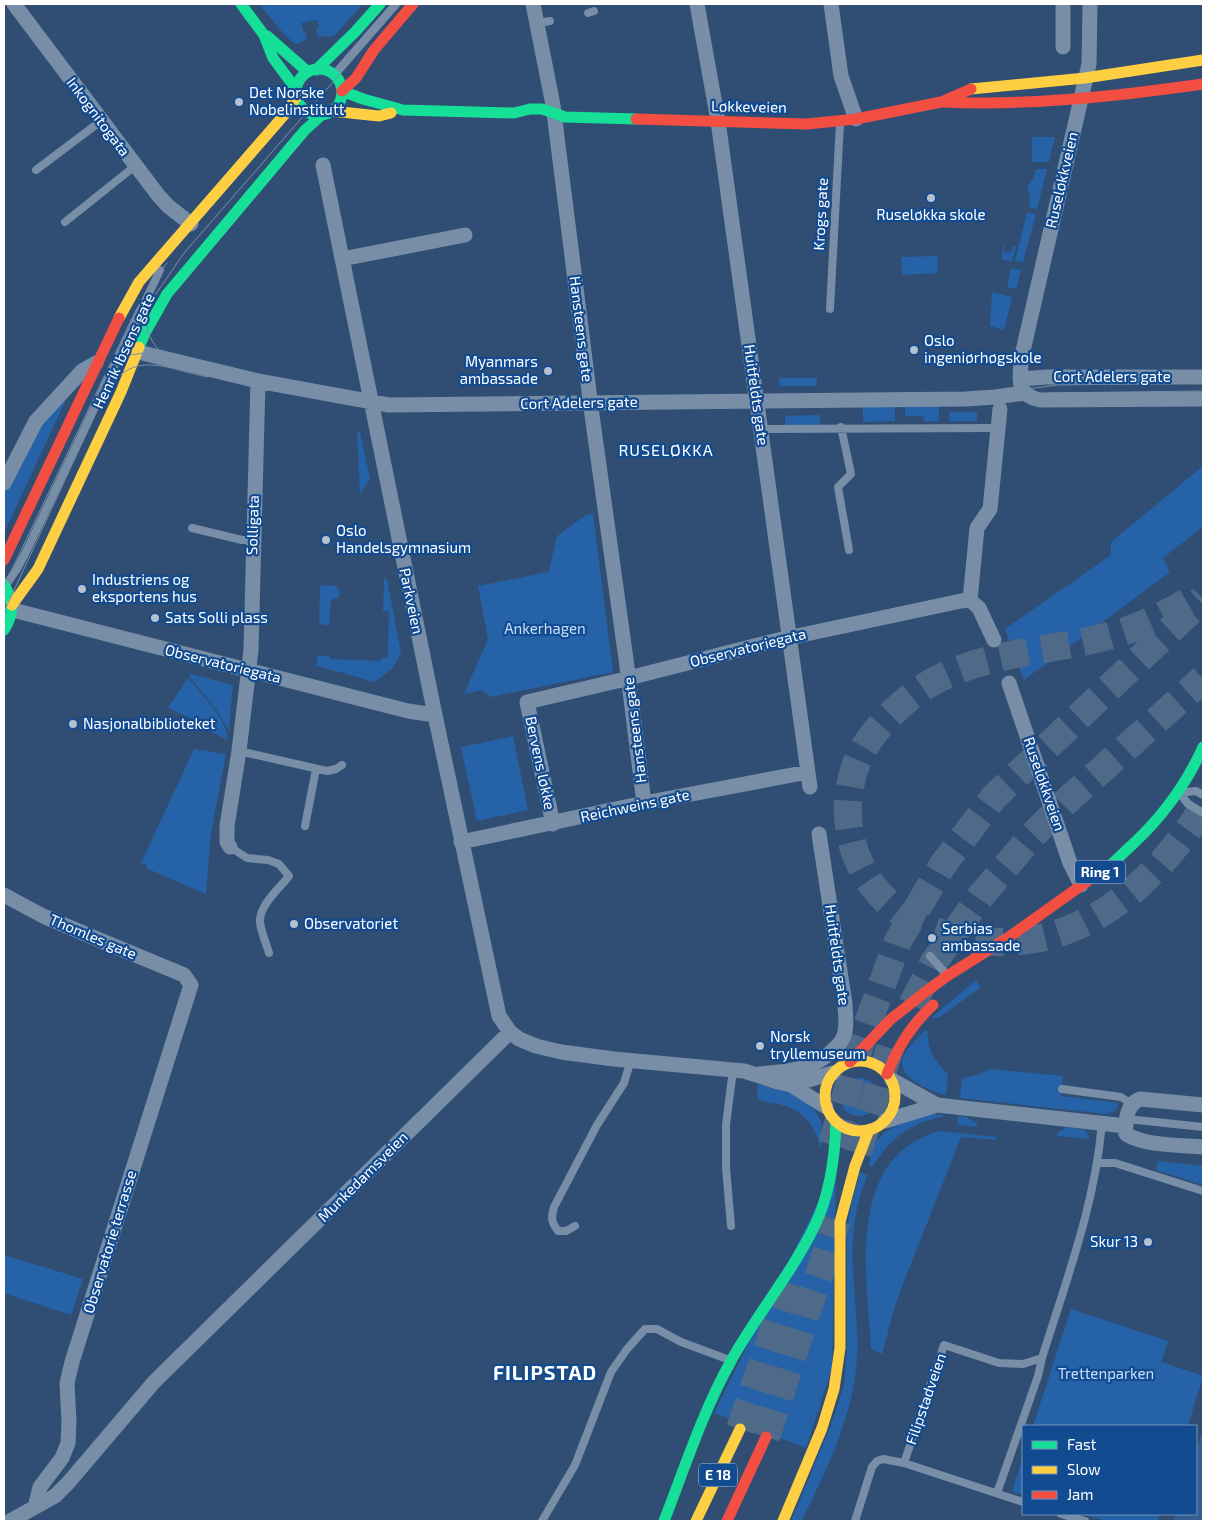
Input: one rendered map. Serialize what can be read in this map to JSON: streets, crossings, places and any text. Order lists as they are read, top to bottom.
{
  "streets": {
    "main road": [
      "Løkkeveien",
      "Henrik Ibsens gate",
      "Ring 1",
      "E 18"
    ],
    "street": [
      "Inkognitogata",
      "Ruseløkkveien",
      "Hansteens gate",
      "Cort Adelers gate",
      "Huitfeldts gate",
      "Solligata",
      "Parkveien",
      "Observatoriegata",
      "Bervens løkke",
      "Reichweins gate",
      "Thomles gate",
      "Munkedamsveien",
      "Observatorie terrasse"
    ],
    "lane": ["Krogs gate", "Filipstadveien"]
  },
  "crossings": [
    ["Løkkeveien", "Ruseløkkveien"],
    ["Løkkeveien", "Krogs gate"],
    ["Løkkeveien", "Hansteens gate"],
    ["Løkkeveien", "Henrik Ibsens gate"],
    ["Løkkeveien", "Huitfeldts gate"],
    ["Inkognitogata", "Henrik Ibsens gate"],
    ["Ruseløkkveien", "Cort Adelers gate"],
    ["Ruseløkkveien", "Ring 1"],
    ["Hansteens gate", "Cort Adelers gate"],
    ["Hansteens gate", "Observatoriegata"],
    ["Hansteens gate", "Reichweins gate"],
    ["Henrik Ibsens gate", "Cort Adelers gate"],
    ["Henrik Ibsens gate", "Observatoriegata"],
    ["Cort Adelers gate", "Huitfeldts gate"],
    ["Cort Adelers gate", "Solligata"],
    ["Cort Adelers gate", "Parkveien"],
    ["Huitfeldts gate", "Observatoriegata"],
    ["Huitfeldts gate", "Reichweins gate"],
    ["Solligata", "Observatoriegata"],
    ["Parkveien", "Observatoriegata"],
    ["Parkveien", "Reichweins gate"],
    ["Parkveien", "Munkedamsveien"],
    ["Observatoriegata", "Bervens løkke"],
    ["Bervens løkke", "Reichweins gate"],
    ["Thomles gate", "Observatorie terrasse"],
    ["Munkedamsveien", "Observatorie terrasse"]
  ],
  "districts": ["RUSELØKKA", "FILIPSTAD"],
  "parks": ["Ankerhagen", "Trettenparken"],
  "places": [
    "Det Norske Nobelinstitutt",
    "Ruseløkka skole",
    "Oslo ingeniørhøgskole",
    "Myanmars ambassade",
    "Oslo Handelsgymnasium",
    "Industriens og eksportens hus",
    "Sats Solli plass",
    "Nasjonalbiblioteket",
    "Observatoriet",
    "Serbias ambassade",
    "Norsk tryllemuseum",
    "Skur 13"
  ],
  "legend": ["Fast", "Slow", "Jam"]
}
